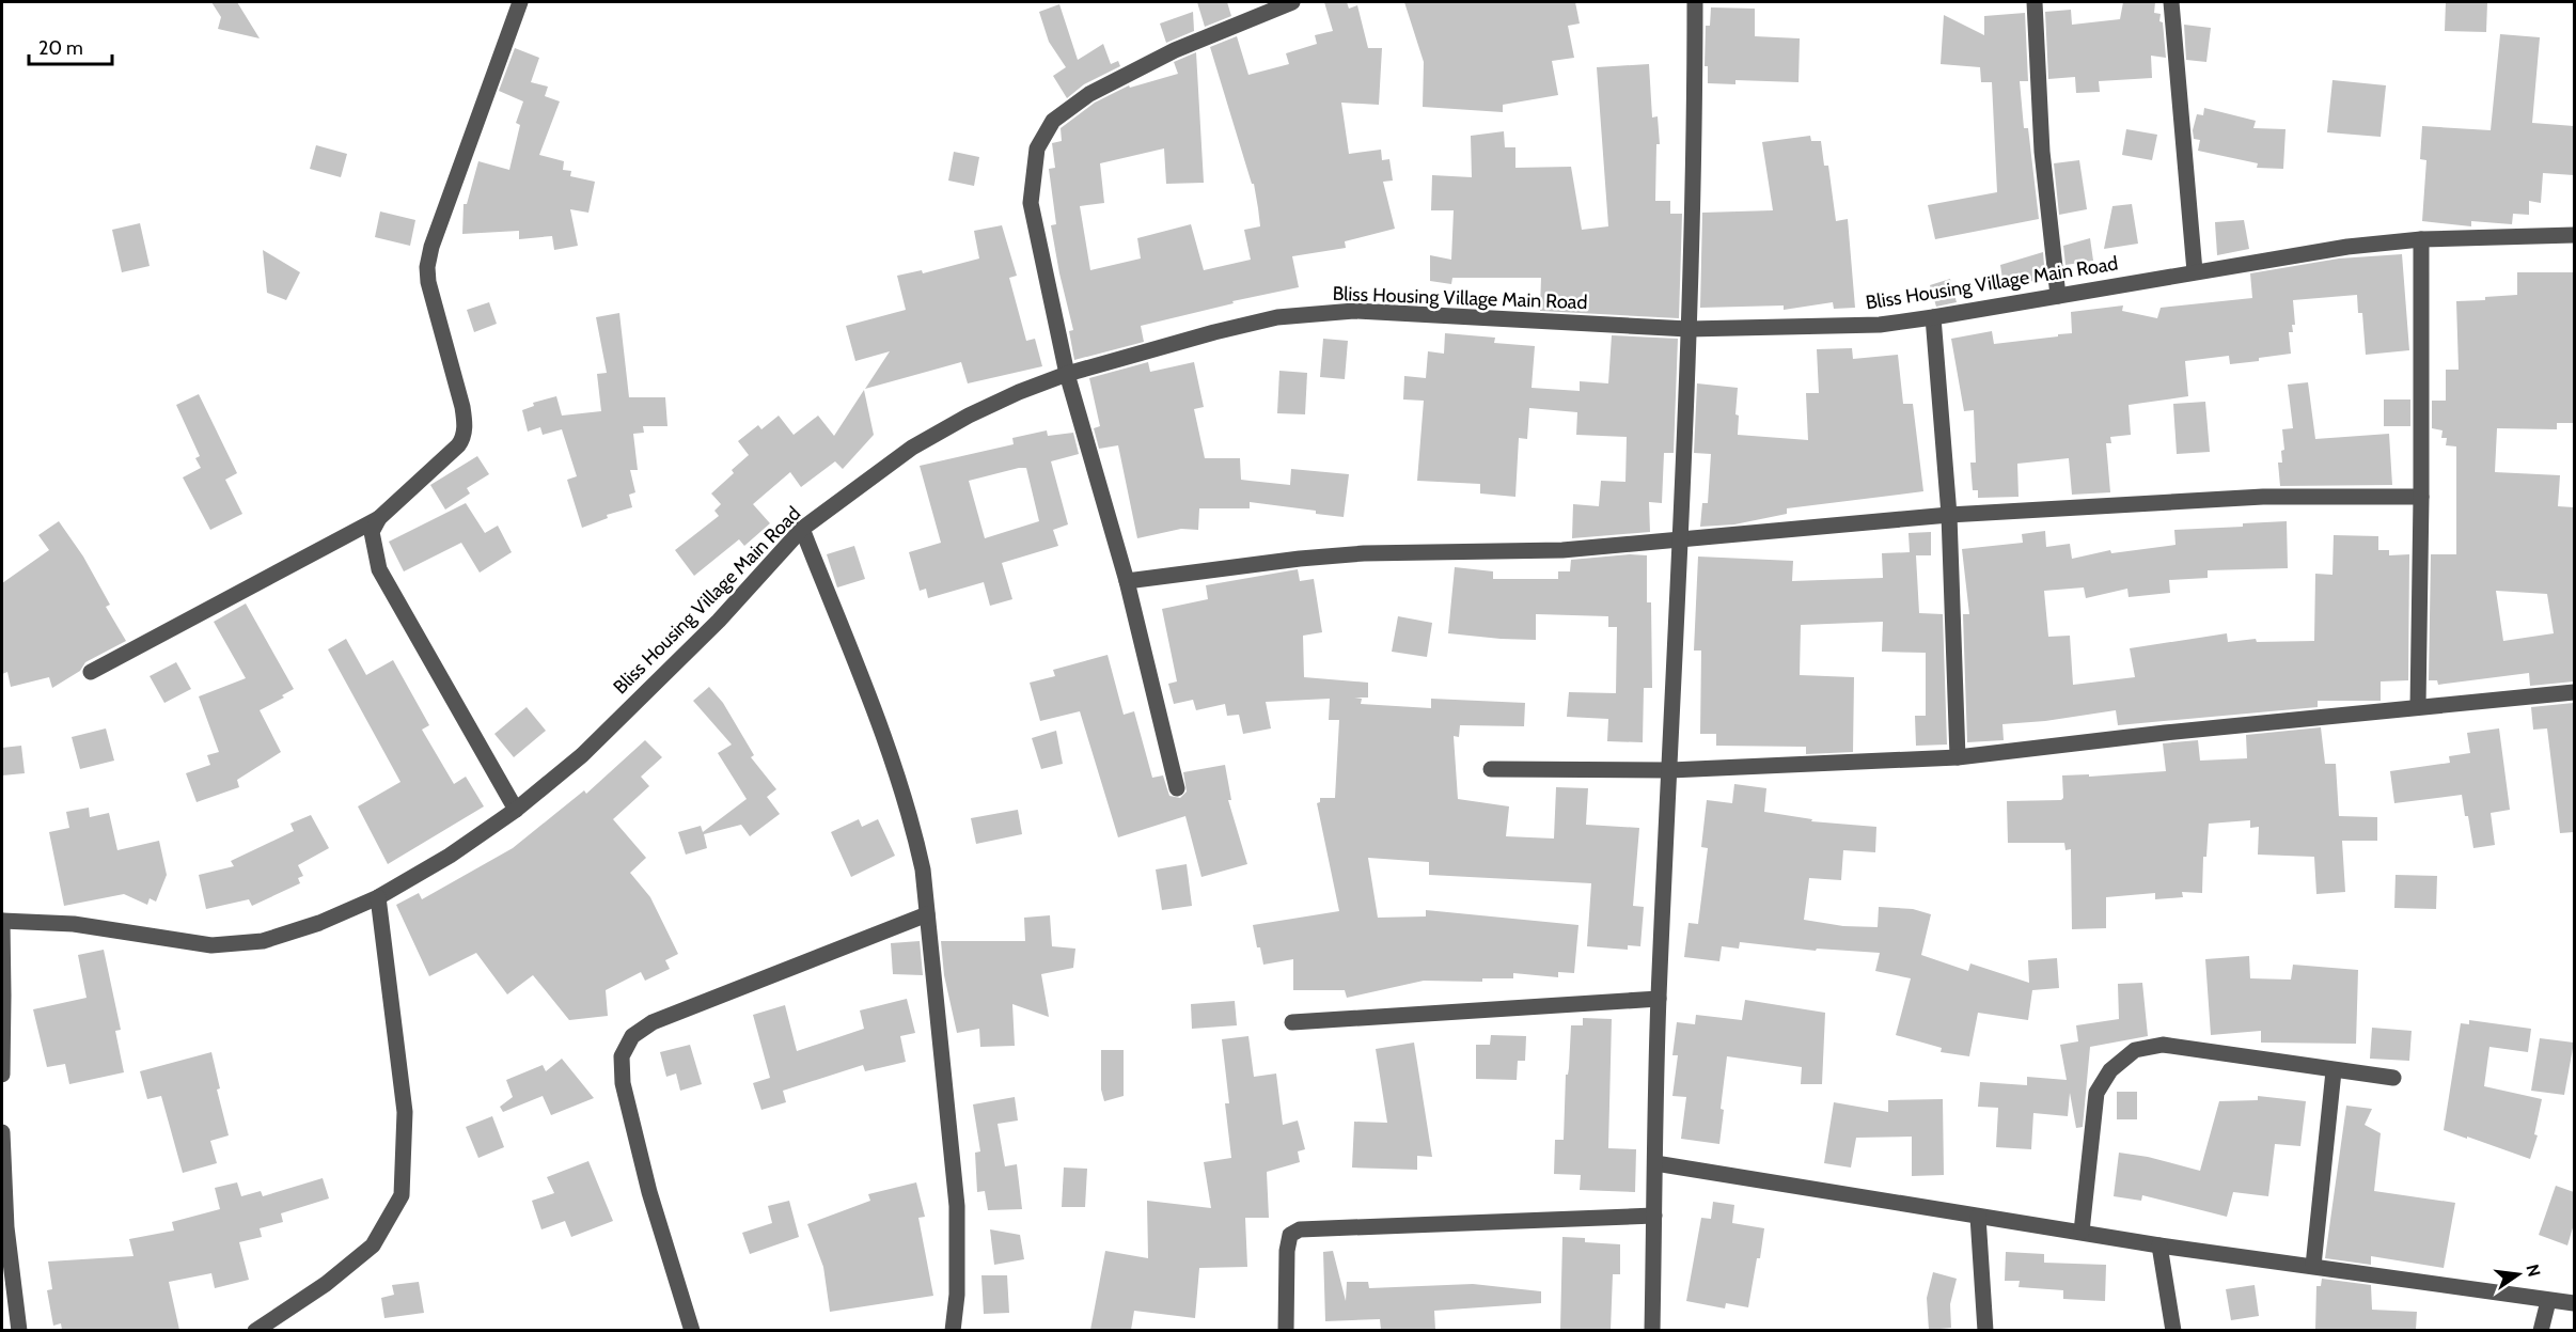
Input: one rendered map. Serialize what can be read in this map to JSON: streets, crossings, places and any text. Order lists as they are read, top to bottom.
{
  "streets": {
    "street": ["Bliss Housing Village Main Road"]
  },
  "scale_bar": "20 m",
  "north": "right"
}
